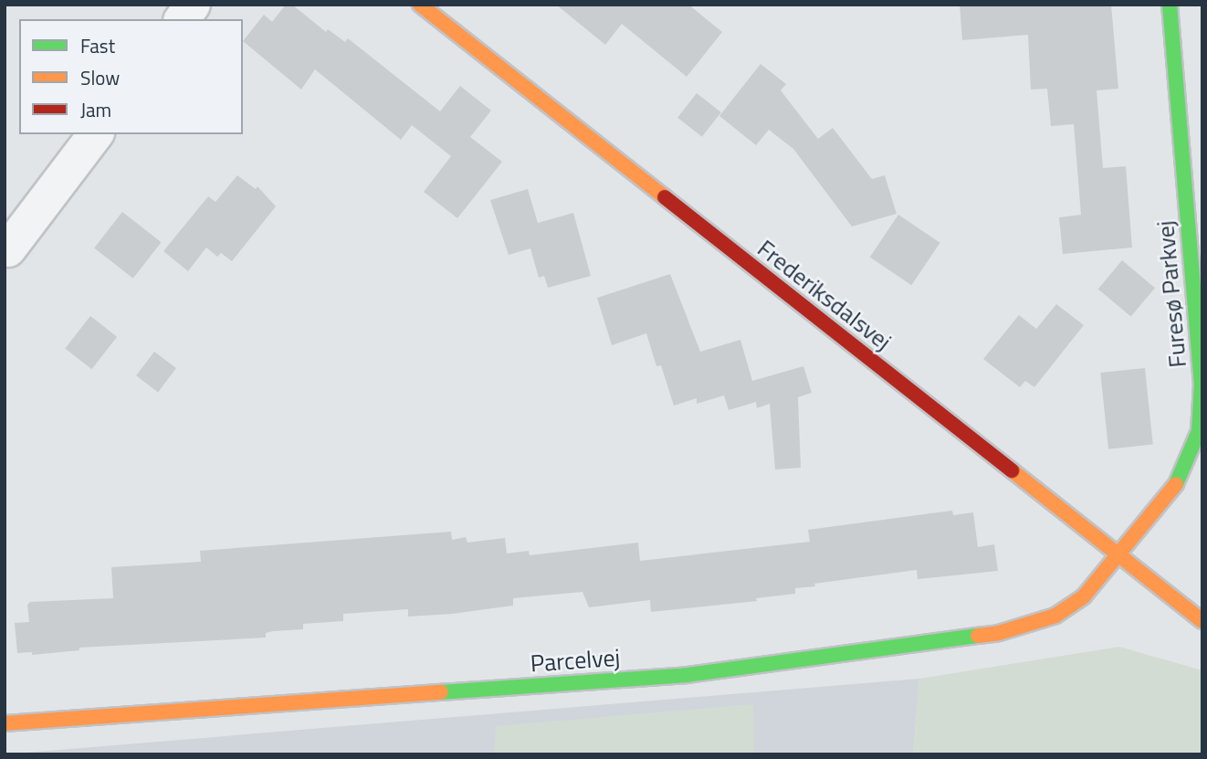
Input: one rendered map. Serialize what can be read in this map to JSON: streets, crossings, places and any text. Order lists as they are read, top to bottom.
{
  "streets": {
    "street": ["Furesø Parkvej", "Frederiksdalsvej", "Parcelvej"]
  },
  "crossings": [
    ["Furesø Parkvej", "Frederiksdalsvej"],
    ["Furesø Parkvej", "Parcelvej"],
    ["Frederiksdalsvej", "Parcelvej"]
  ],
  "legend": ["Fast", "Slow", "Jam"]
}
